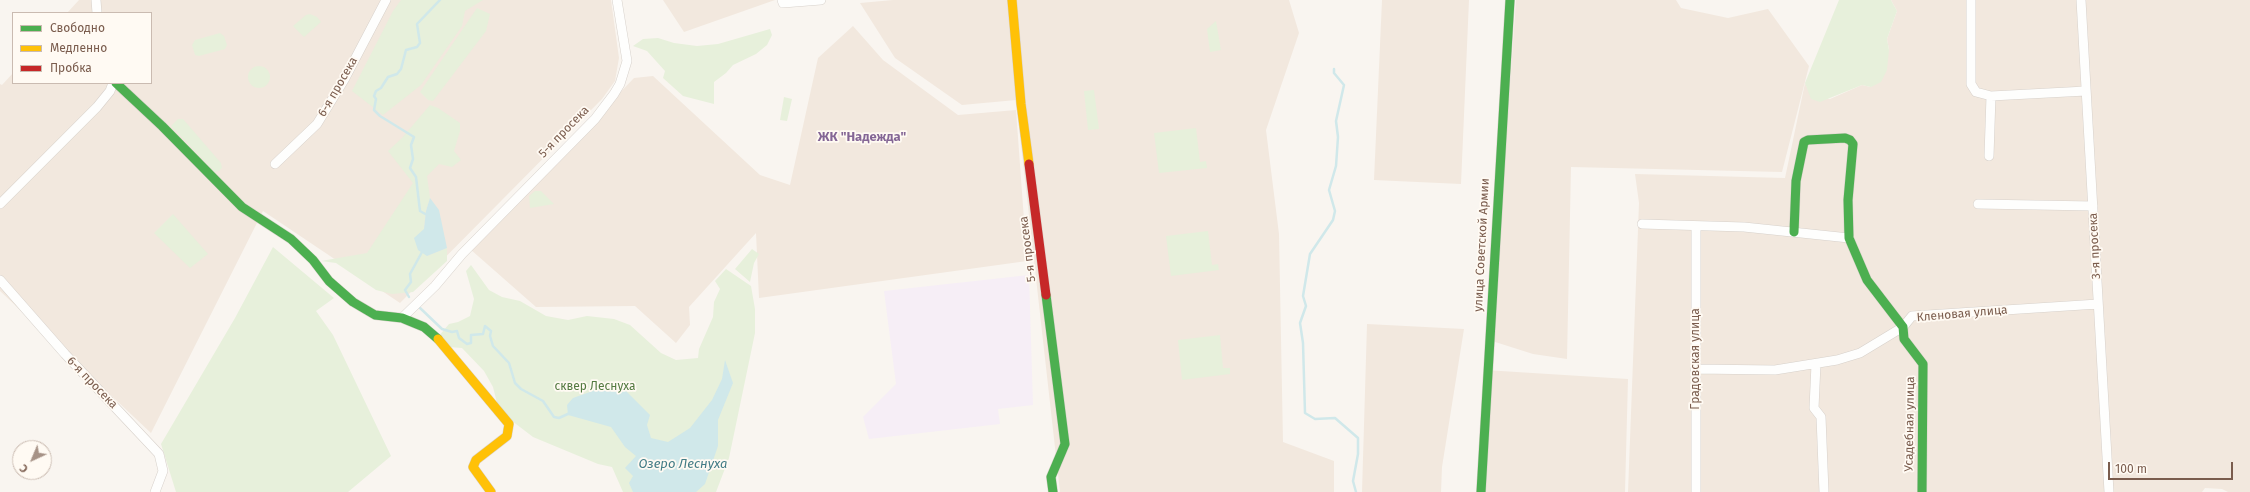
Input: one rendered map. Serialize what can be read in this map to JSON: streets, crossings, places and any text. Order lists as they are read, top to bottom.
{
  "streets": {
    "street": [
      "6-я просека",
      "5-я просека",
      "улица Советской Армии",
      "3-я просека",
      "Кленовая улица",
      "Градовская улица",
      "Усадебная улица"
    ]
  },
  "crossings": [
    ["3-я просека", "Кленовая улица"],
    ["Кленовая улица", "Градовская улица"],
    ["Кленовая улица", "Усадебная улица"]
  ],
  "districts": ["ЖК \"Надежда\""],
  "water": ["Озеро Леснуха"],
  "parks": ["сквер Леснуха"],
  "legend": ["Свободно", "Медленно", "Пробка"],
  "scale_bar": "100 m",
  "north": "bottom left"
}
